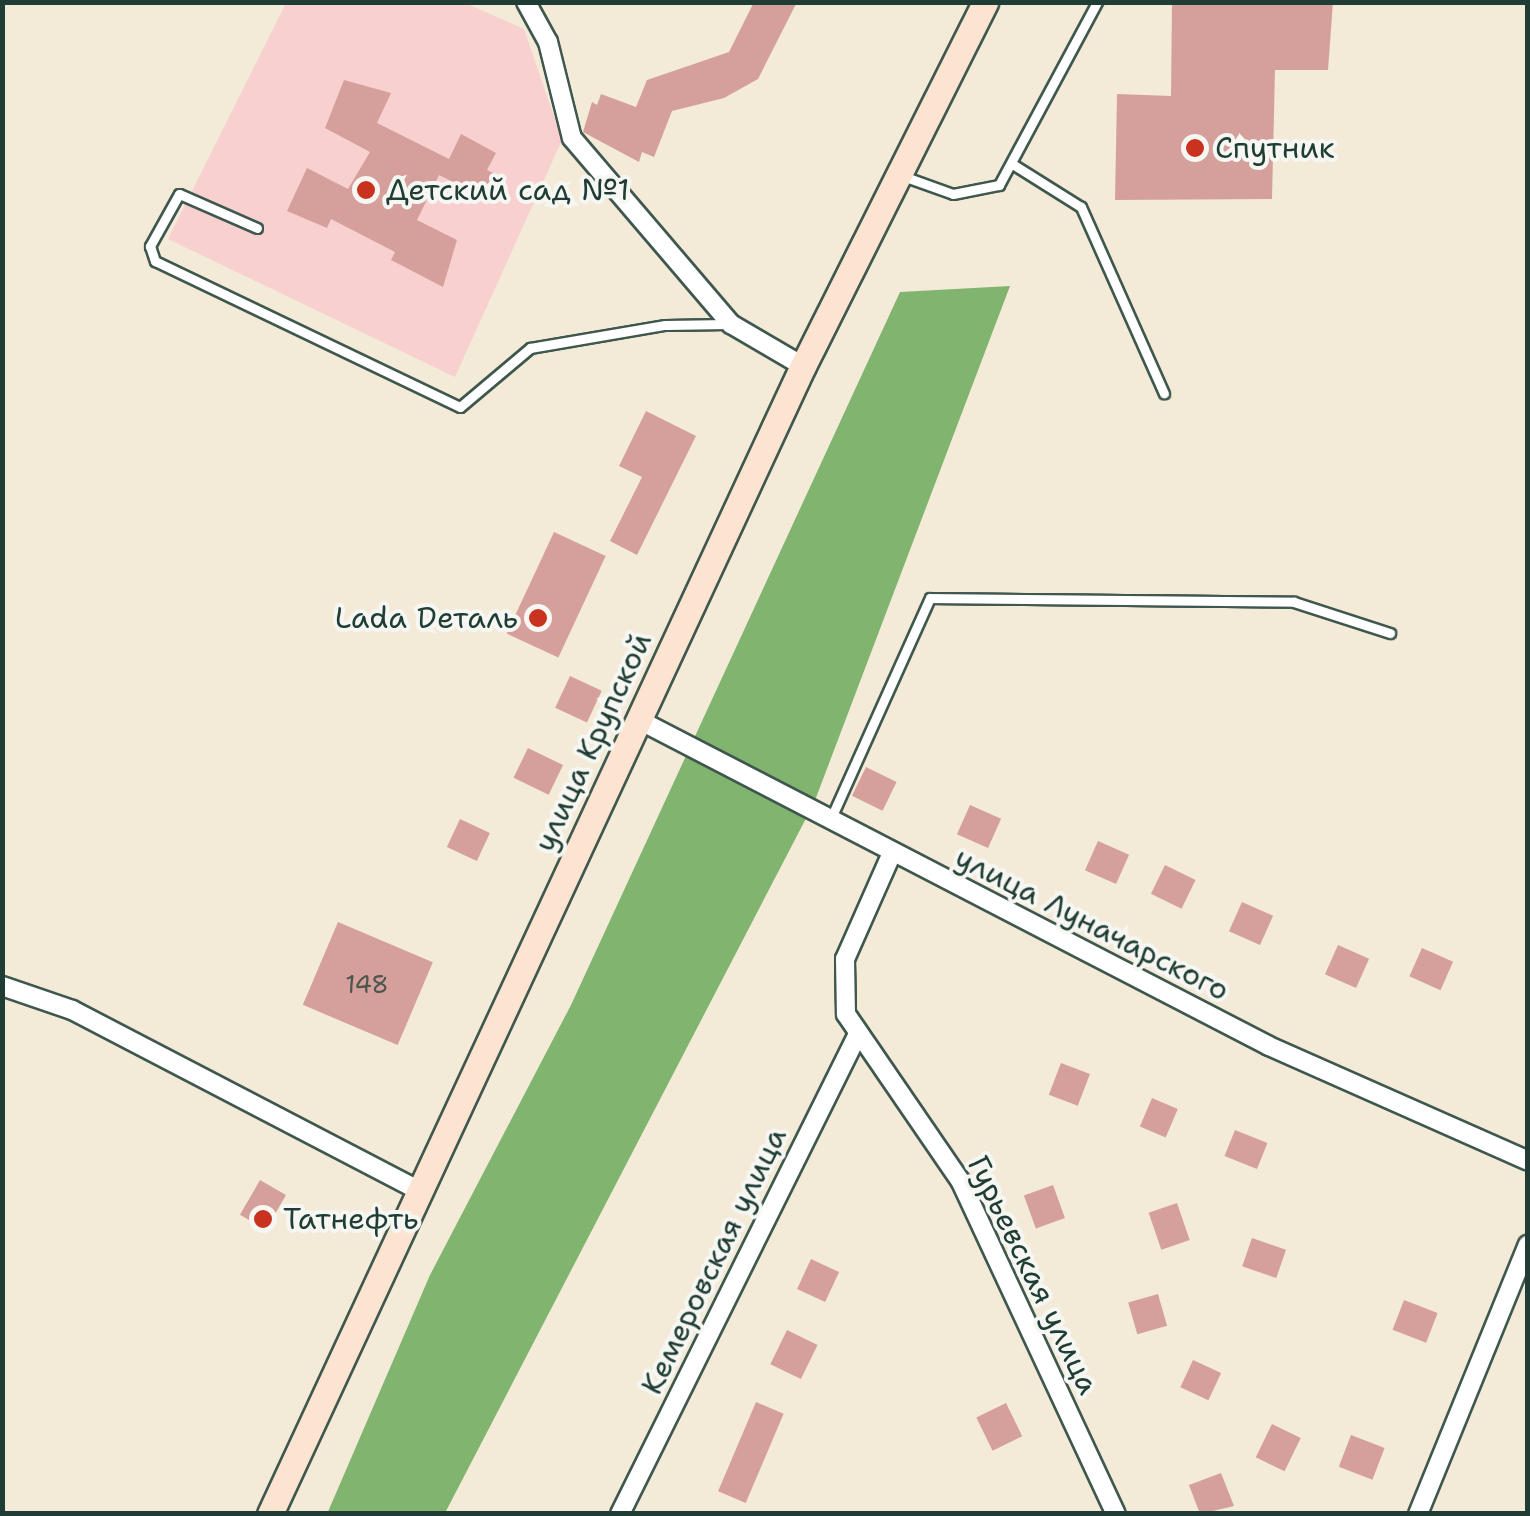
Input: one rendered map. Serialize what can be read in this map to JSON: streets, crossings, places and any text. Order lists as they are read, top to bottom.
{
  "streets": {
    "street": [
      "улица Крупской",
      "улица Луначарского",
      "Кемеровская улица",
      "Гурьевская улица"
    ]
  },
  "crossings": [
    ["улица Крупской", "улица Луначарского"],
    ["улица Луначарского", "Гурьевская улица"],
    ["Кемеровская улица", "Гурьевская улица"]
  ],
  "places": [
    "Спутник",
    "Детский сад №1",
    "Lada Dеталь",
    "Татнефть"
  ],
  "house_numbers": ["148"]
}
